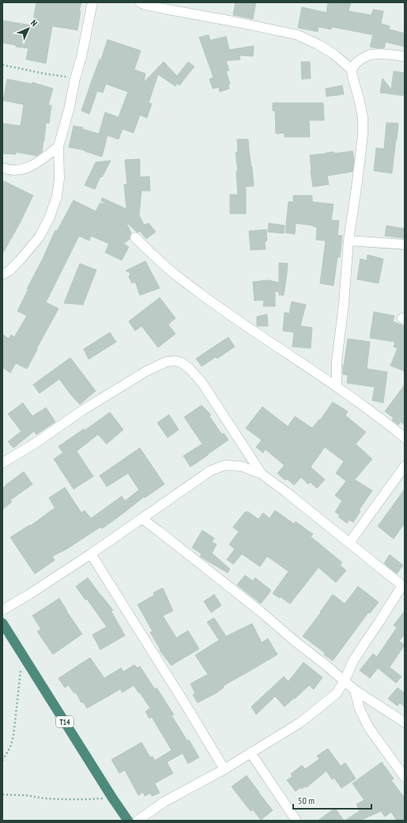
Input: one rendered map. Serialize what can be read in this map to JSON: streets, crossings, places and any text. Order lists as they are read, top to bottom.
{
  "streets": {
    "highway": ["T14"]
  },
  "scale_bar": "50 m",
  "north": "top right"
}
